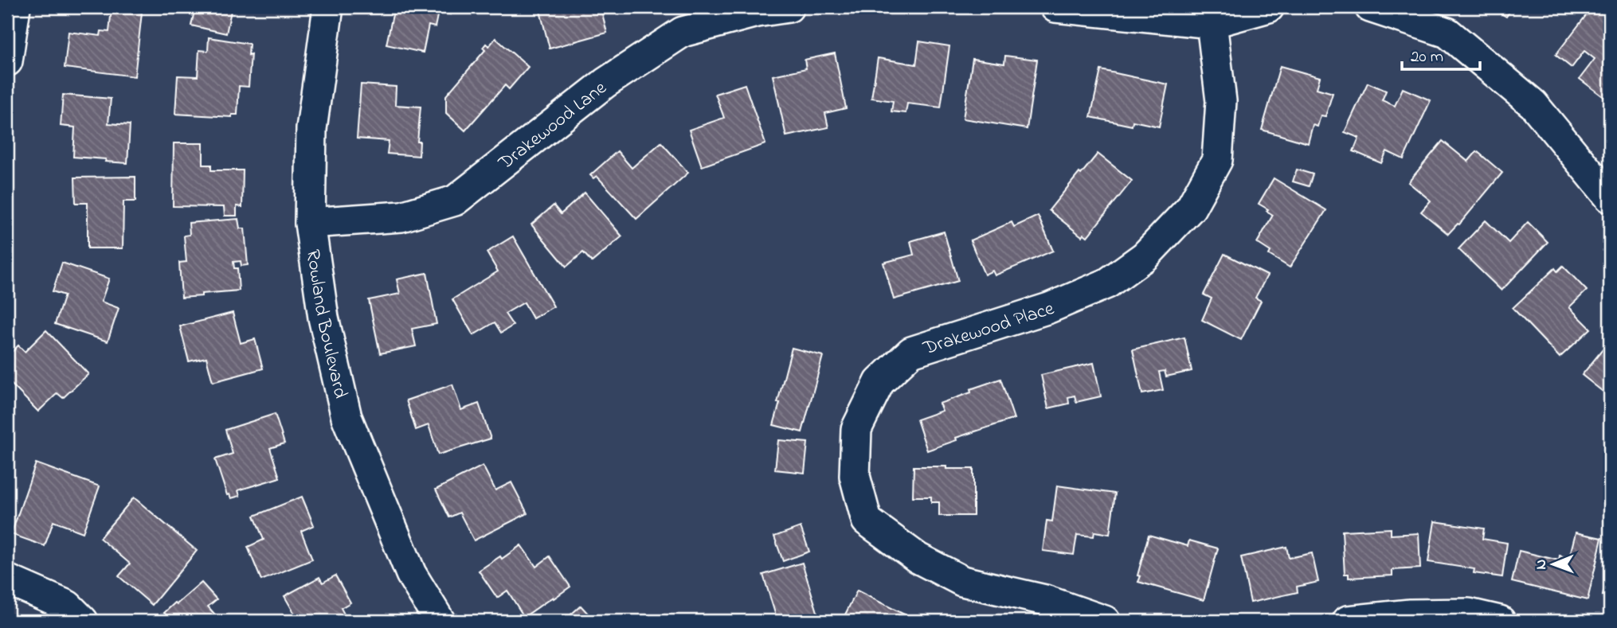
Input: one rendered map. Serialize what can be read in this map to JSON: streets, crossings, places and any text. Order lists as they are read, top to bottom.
{
  "streets": {
    "street": ["Drakewood Lane", "Rowland Boulevard", "Drakewood Place"]
  },
  "crossings": [
    ["Drakewood Lane", "Rowland Boulevard"]
  ],
  "scale_bar": "20 m",
  "north": "left"
}
